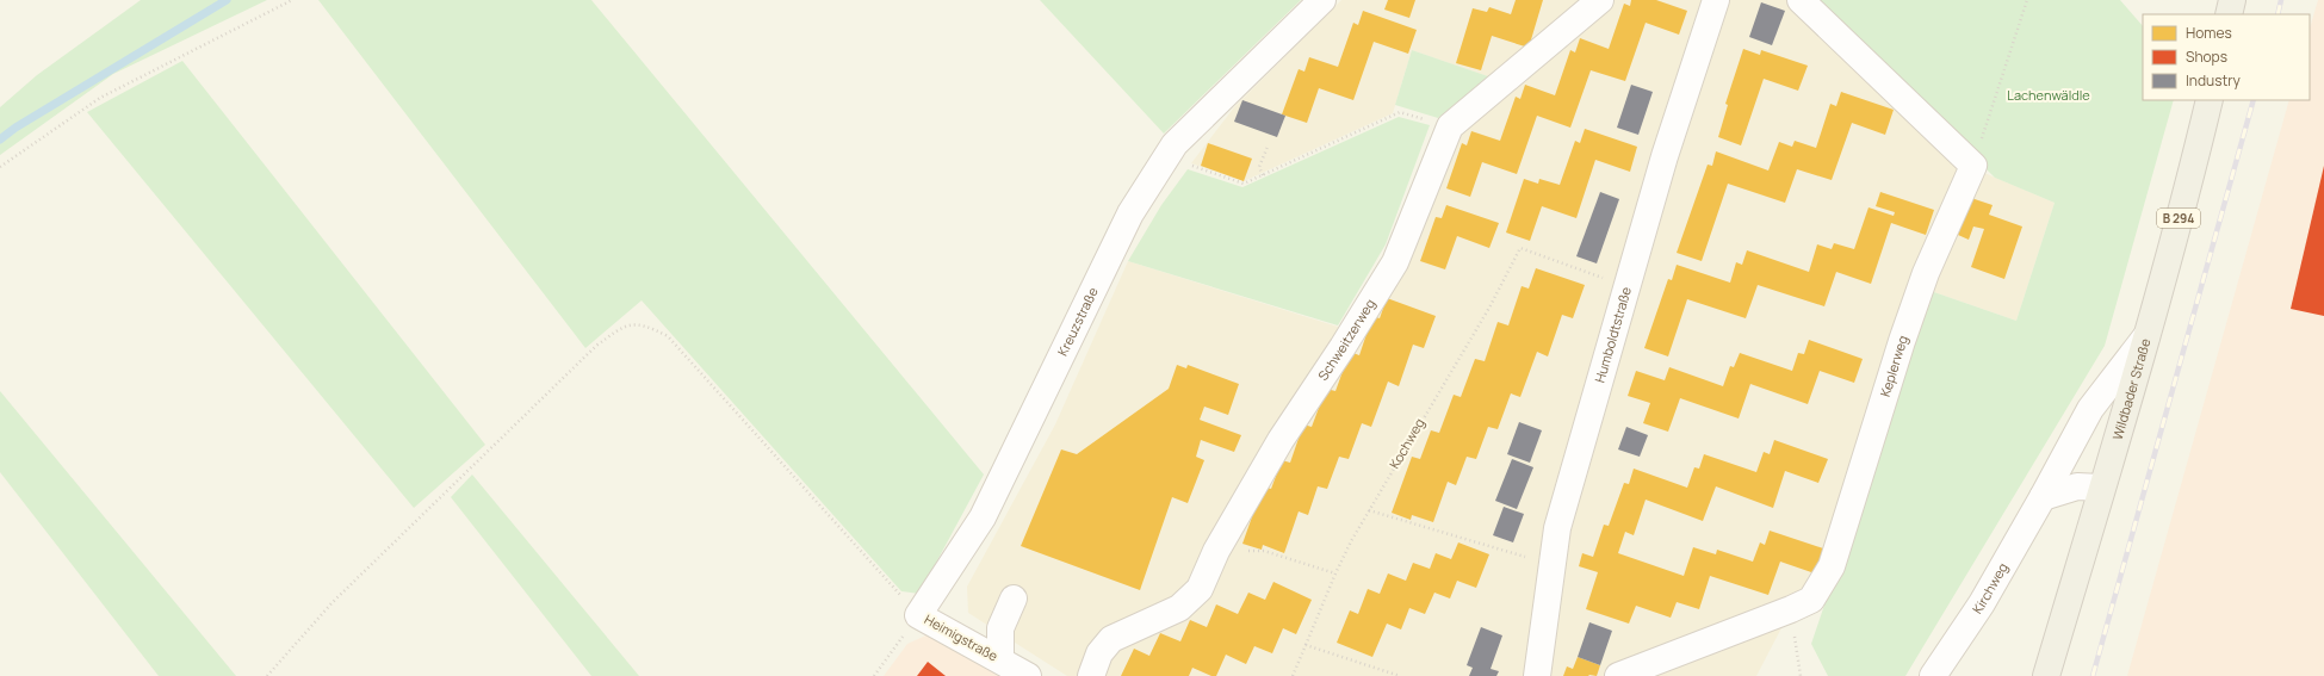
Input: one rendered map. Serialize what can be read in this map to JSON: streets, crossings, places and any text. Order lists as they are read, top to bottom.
{
  "streets": {
    "main road": ["B 294", "Wildbader Straße"],
    "street": [
      "Kreuzstraße",
      "Humboldtstraße",
      "Schweitzerweg",
      "Keplerweg",
      "Kirchweg",
      "Heimigstraße"
    ],
    "path": ["Kochweg"]
  },
  "crossings": [
    ["Kreuzstraße", "Heimigstraße"],
    ["Humboldtstraße", "Kochweg"],
    ["Wildbader Straße", "Kirchweg"]
  ],
  "parks": ["Lachenwäldle"],
  "legend": ["Homes", "Shops", "Industry"]
}
